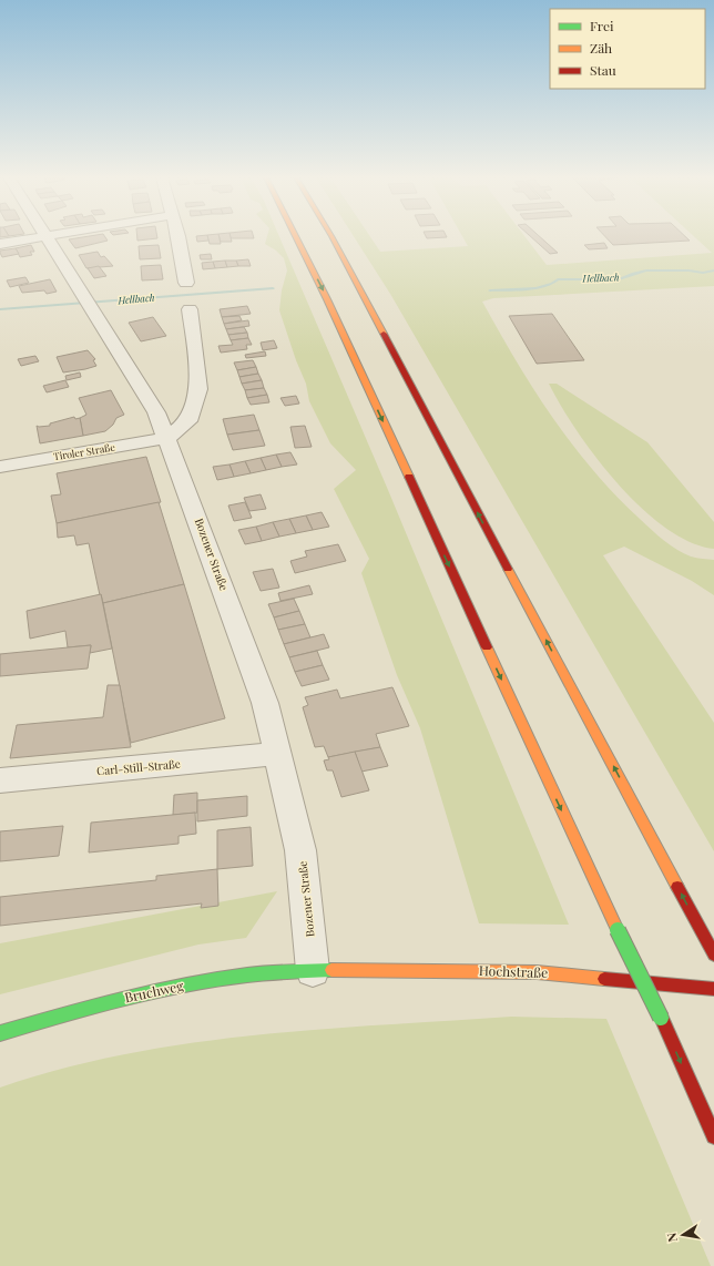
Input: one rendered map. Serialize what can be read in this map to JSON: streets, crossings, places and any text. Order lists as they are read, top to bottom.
{
  "streets": {
    "main road": ["Hochstraße", "Bruchweg"],
    "street": ["Tiroler Straße", "Bozener Straße", "Carl-Still-Straße"]
  },
  "crossings": [
    ["Tiroler Straße", "Bozener Straße"],
    ["Bozener Straße", "Carl-Still-Straße"],
    ["Bozener Straße", "Hochstraße"],
    ["Bozener Straße", "Bruchweg"],
    ["Hochstraße", "Bruchweg"]
  ],
  "water": ["Hellbach"],
  "legend": ["Frei", "Zäh", "Stau"],
  "north": "left"
}
